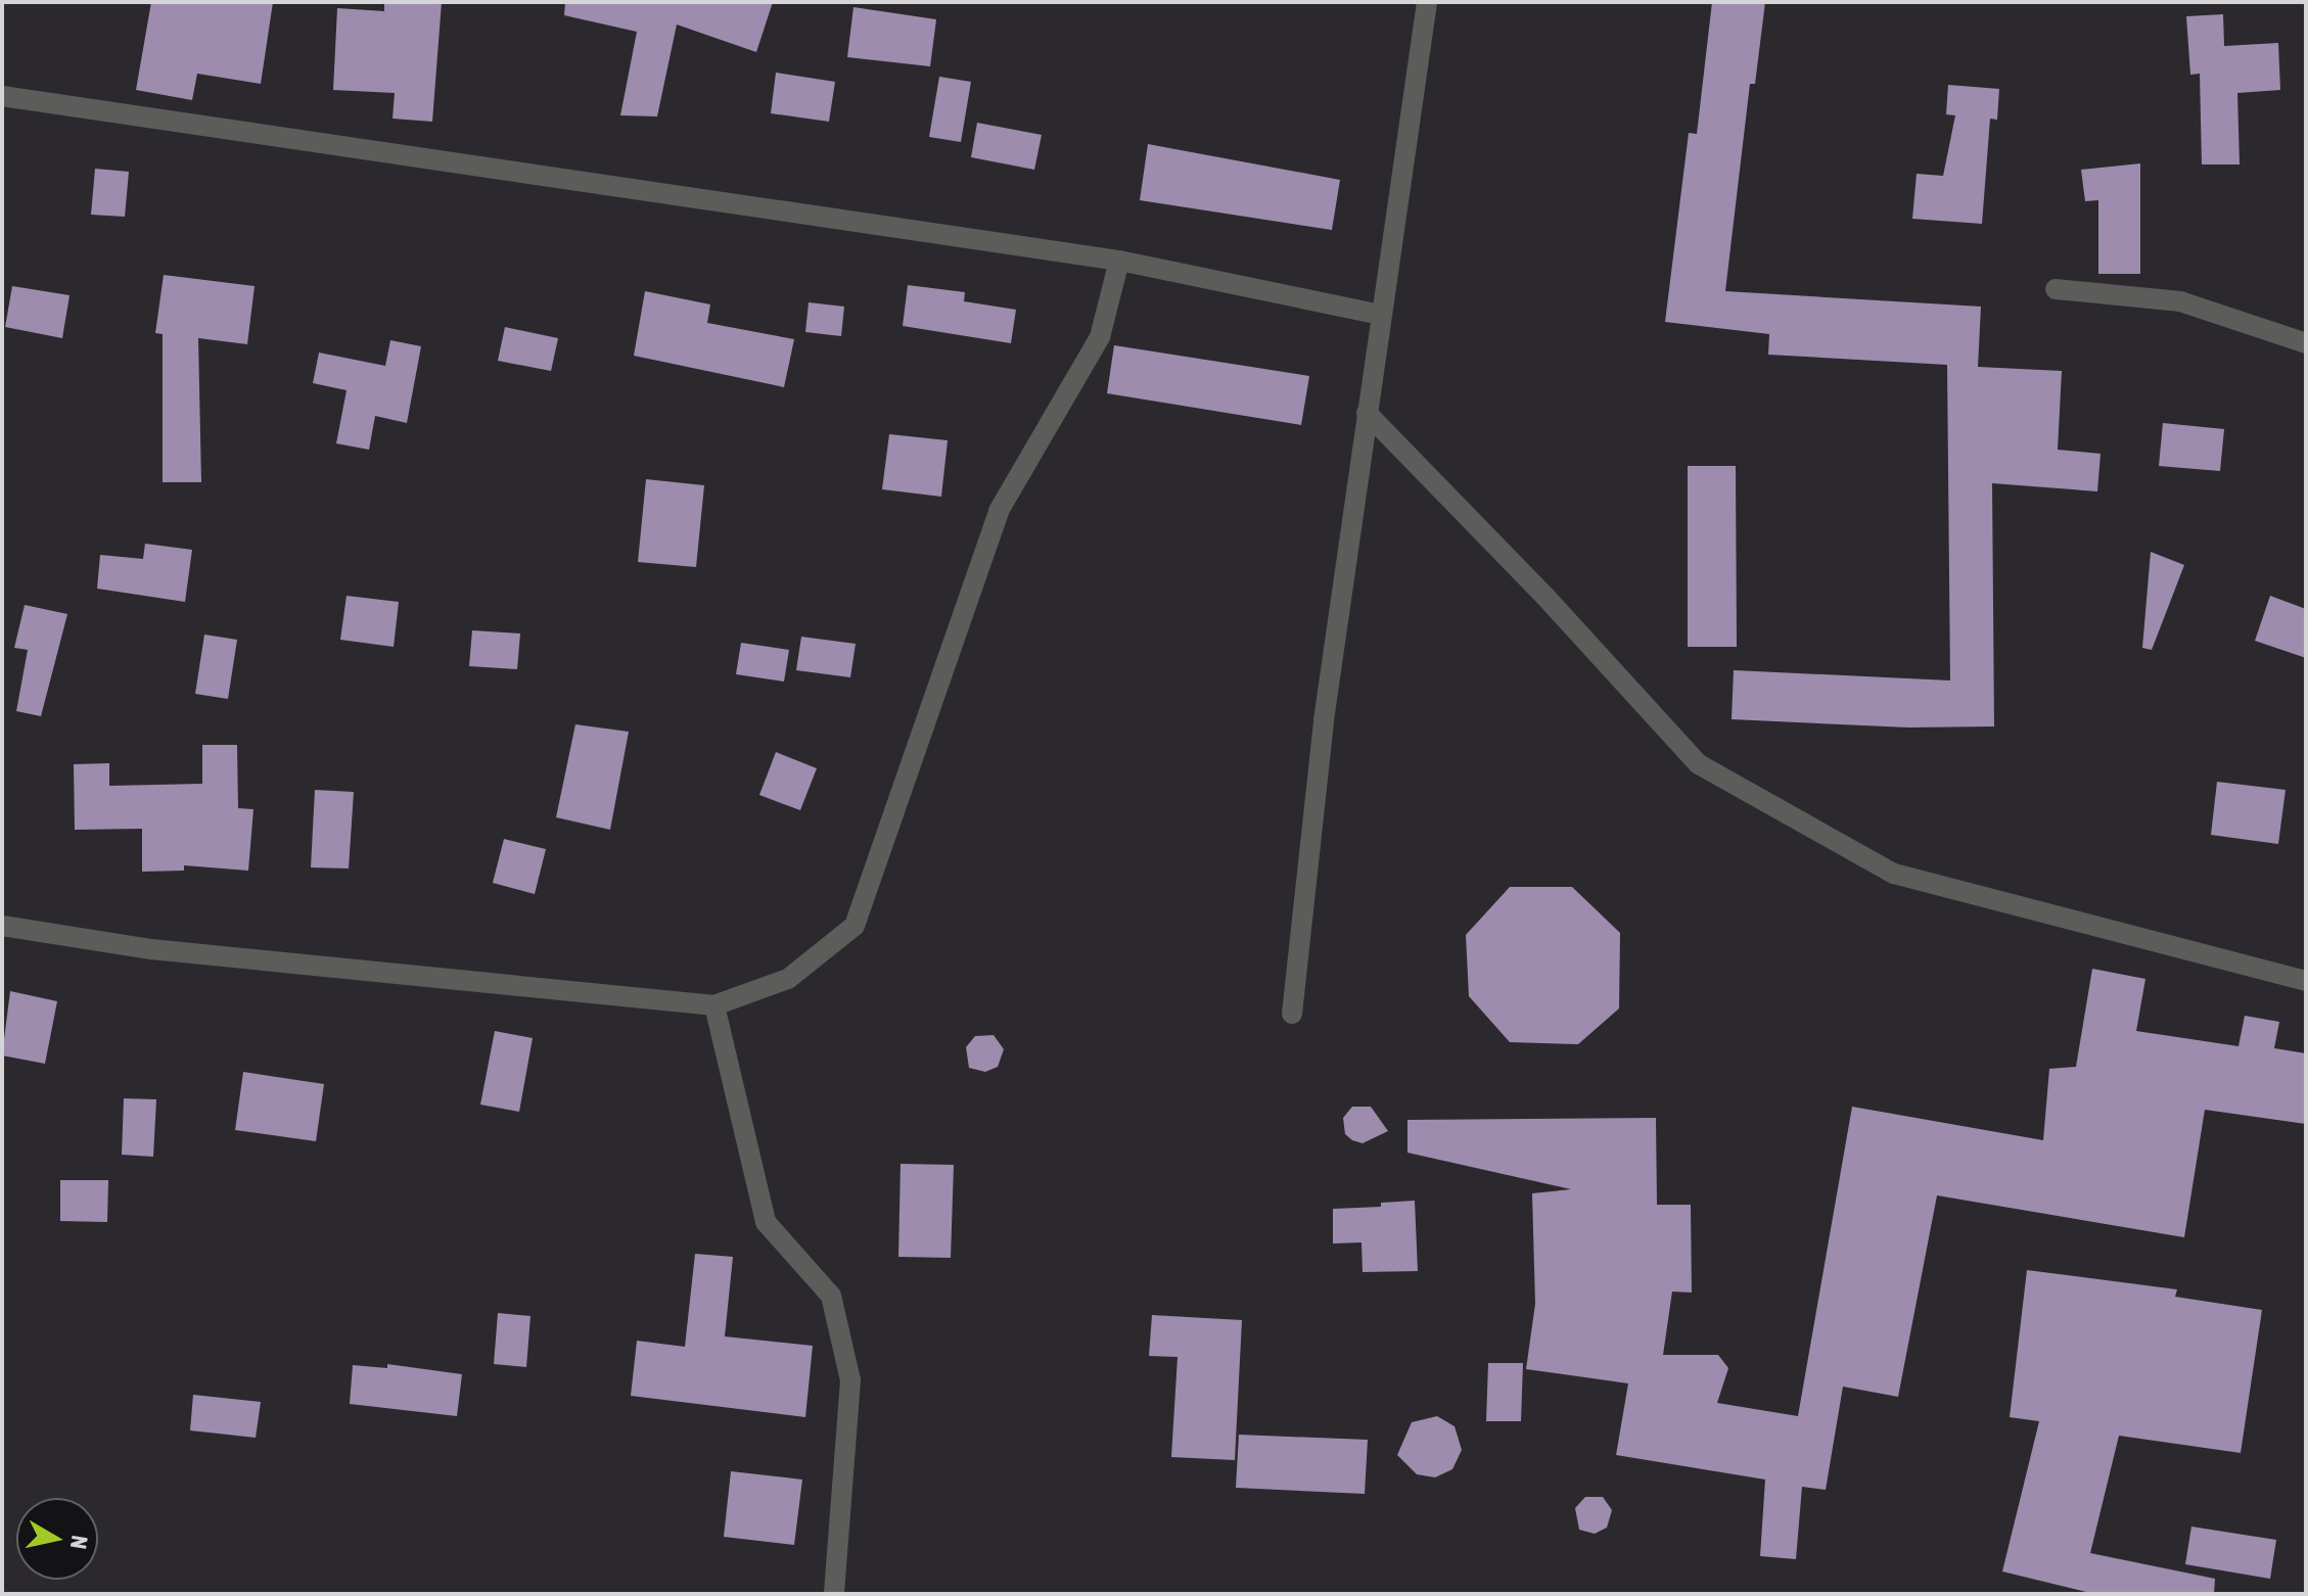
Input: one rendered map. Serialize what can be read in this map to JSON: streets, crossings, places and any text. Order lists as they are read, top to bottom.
{
  "north": "right"
}
